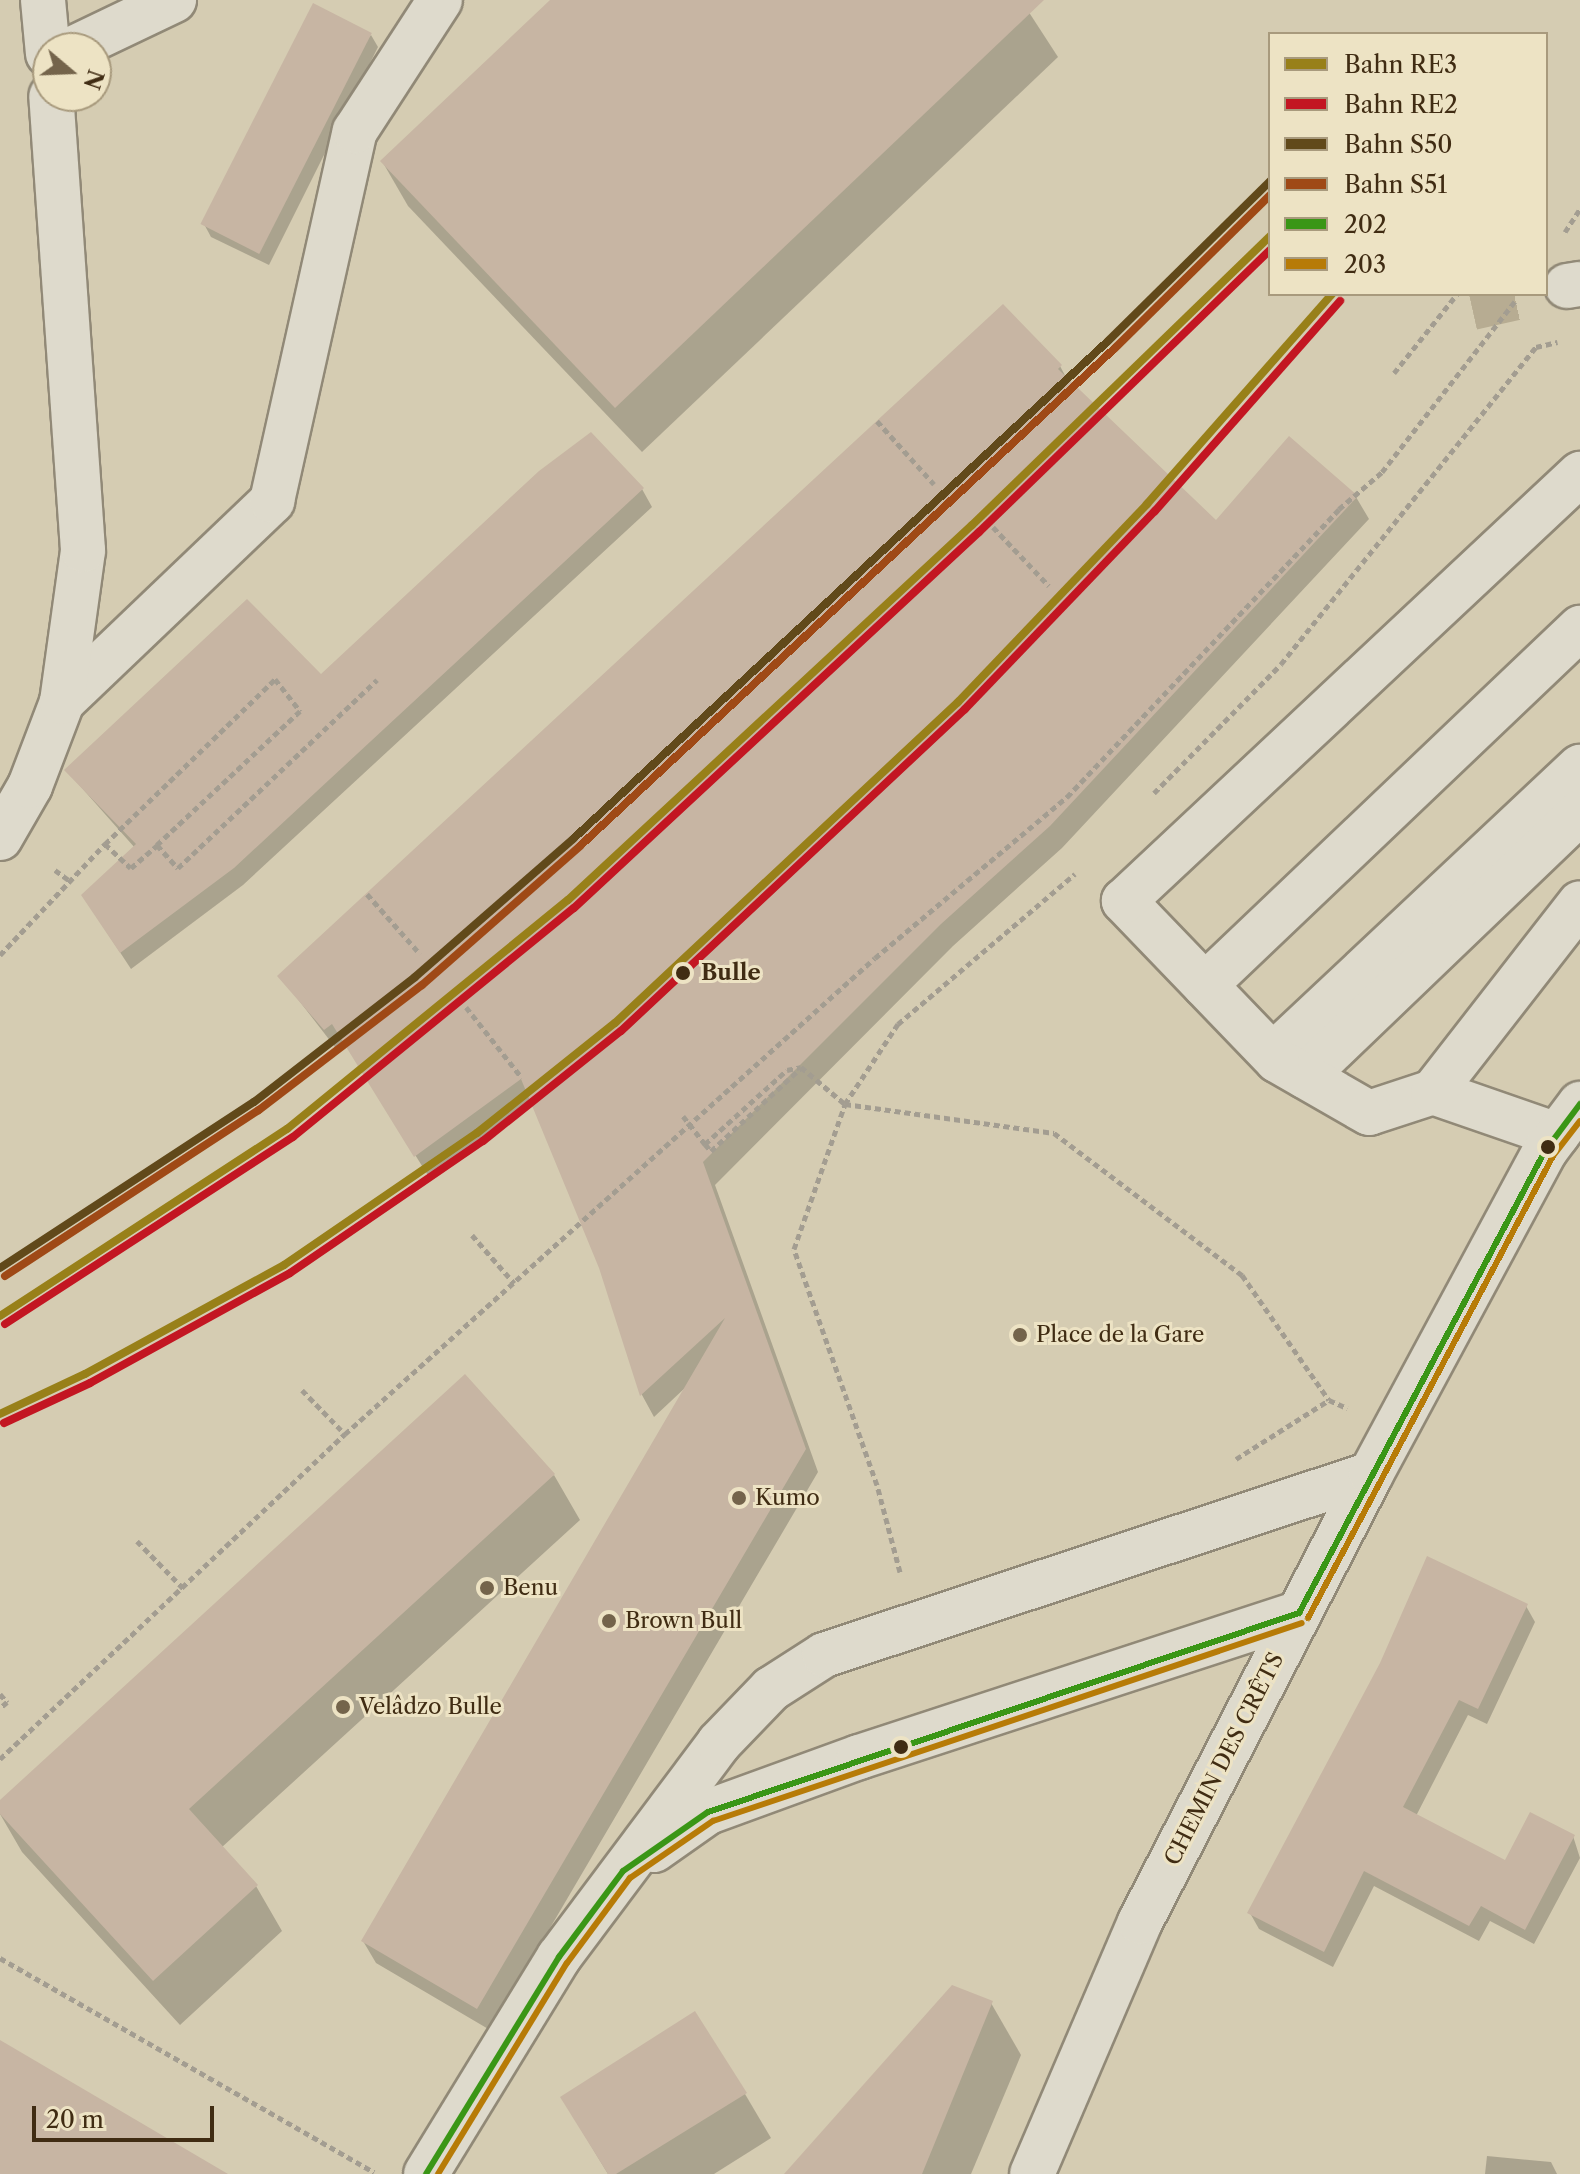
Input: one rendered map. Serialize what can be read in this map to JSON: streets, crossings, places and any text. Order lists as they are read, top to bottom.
{
  "streets": {
    "street": ["CHEMIN DES CRÊTS"]
  },
  "places": [
    "Bulle",
    "Place de la Gare",
    "Kumo",
    "Benu",
    "Brown Bull",
    "Velâdzo Bulle"
  ],
  "lines": [
    "rail line S50",
    "rail line S51",
    "rail line RE3",
    "rail line RE2",
    "transit line 202",
    "transit line 203"
  ],
  "legend": [
    "Bahn RE3",
    "Bahn RE2",
    "Bahn S50",
    "Bahn S51",
    "202",
    "203"
  ],
  "scale_bar": "20 m",
  "north": "right"
}
